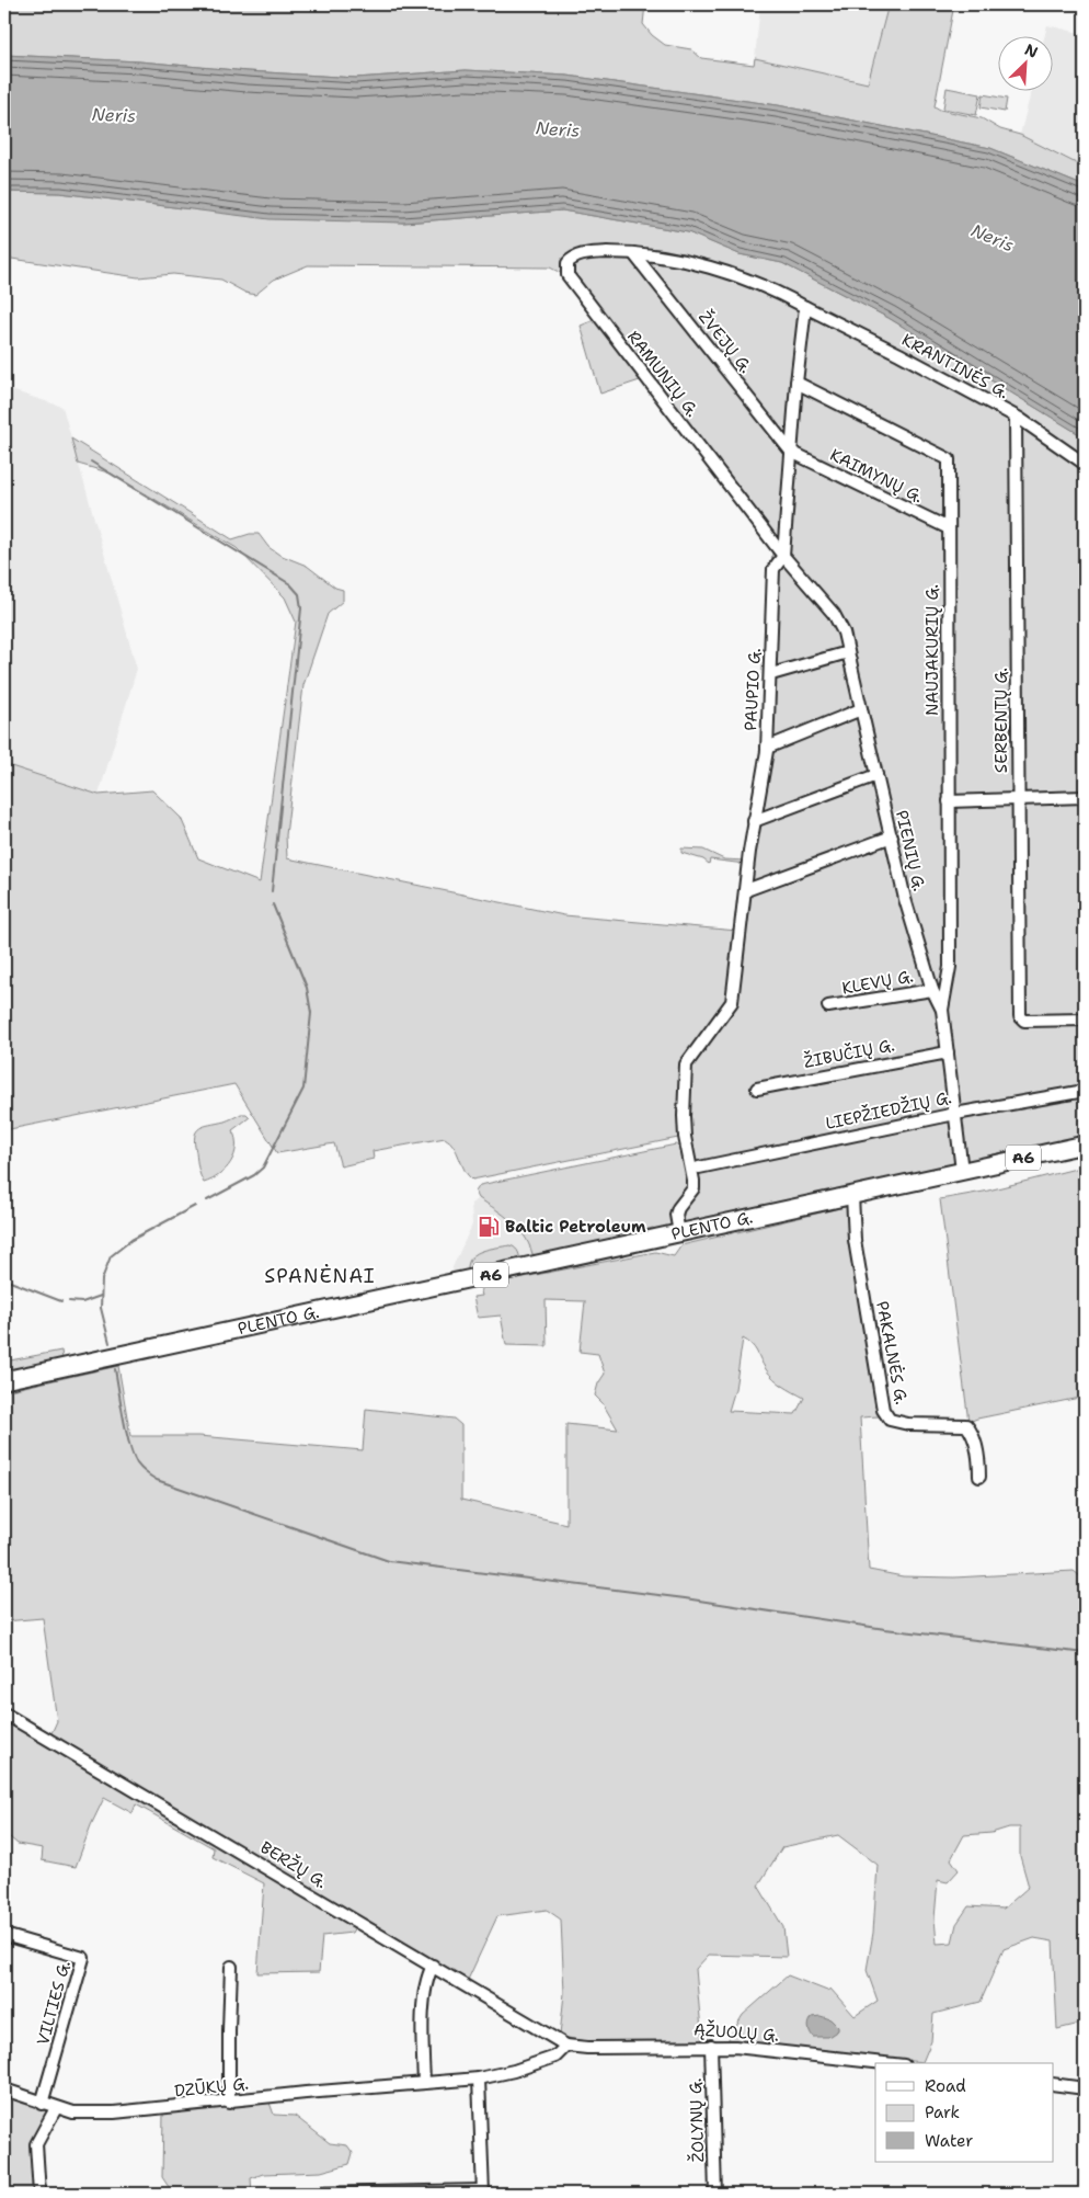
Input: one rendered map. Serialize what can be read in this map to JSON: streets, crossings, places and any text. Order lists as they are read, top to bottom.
{
  "streets": {
    "highway": ["A6", "PLENTO G."],
    "street": [
      "ŽVEJŲ G.",
      "KRANTINĖS G.",
      "RAMUNIŲ G.",
      "KAIMYNŲ G.",
      "NAUJAKURIŲ G.",
      "PAUPIO G.",
      "SERBENTŲ G.",
      "PIENIŲ G.",
      "KLEVŲ G.",
      "ŽIBUČIŲ G.",
      "LIEPŽIEDŽIŲ G.",
      "PAKALNĖS G.",
      "BERŽŲ G.",
      "VILTIES G.",
      "ĄŽUOLŲ G.",
      "DZŪKŲ G.",
      "ŽOLYNŲ G."
    ]
  },
  "crossings": [
    ["ŽVEJŲ G.", "RAMUNIŲ G."],
    ["ŽVEJŲ G.", "KAIMYNŲ G."],
    ["ŽVEJŲ G.", "PAUPIO G."],
    ["KRANTINĖS G.", "PAUPIO G."],
    ["KRANTINĖS G.", "SERBENTŲ G."],
    ["RAMUNIŲ G.", "PAUPIO G."],
    ["RAMUNIŲ G.", "PIENIŲ G."],
    ["KAIMYNŲ G.", "NAUJAKURIŲ G."],
    ["KAIMYNŲ G.", "PAUPIO G."],
    ["NAUJAKURIŲ G.", "PAUPIO G."],
    ["NAUJAKURIŲ G.", "PIENIŲ G."],
    ["PAUPIO G.", "PIENIŲ G."],
    ["PAUPIO G.", "PLENTO G."],
    ["PIENIŲ G.", "KLEVŲ G."],
    ["PIENIŲ G.", "ŽIBUČIŲ G."],
    ["PIENIŲ G.", "LIEPŽIEDŽIŲ G."],
    ["PIENIŲ G.", "PLENTO G."],
    ["PLENTO G.", "PAKALNĖS G."],
    ["BERŽŲ G.", "ĄŽUOLŲ G."],
    ["BERŽŲ G.", "DZŪKŲ G."],
    ["VILTIES G.", "DZŪKŲ G."],
    ["ĄŽUOLŲ G.", "DZŪKŲ G."],
    ["ĄŽUOLŲ G.", "ŽOLYNŲ G."]
  ],
  "districts": ["SPANĖNAI"],
  "water": ["Neris"],
  "places": {
    "fuel station": ["Baltic Petroleum"]
  },
  "legend": ["Road", "Park", "Water"],
  "north": "top right"
}
